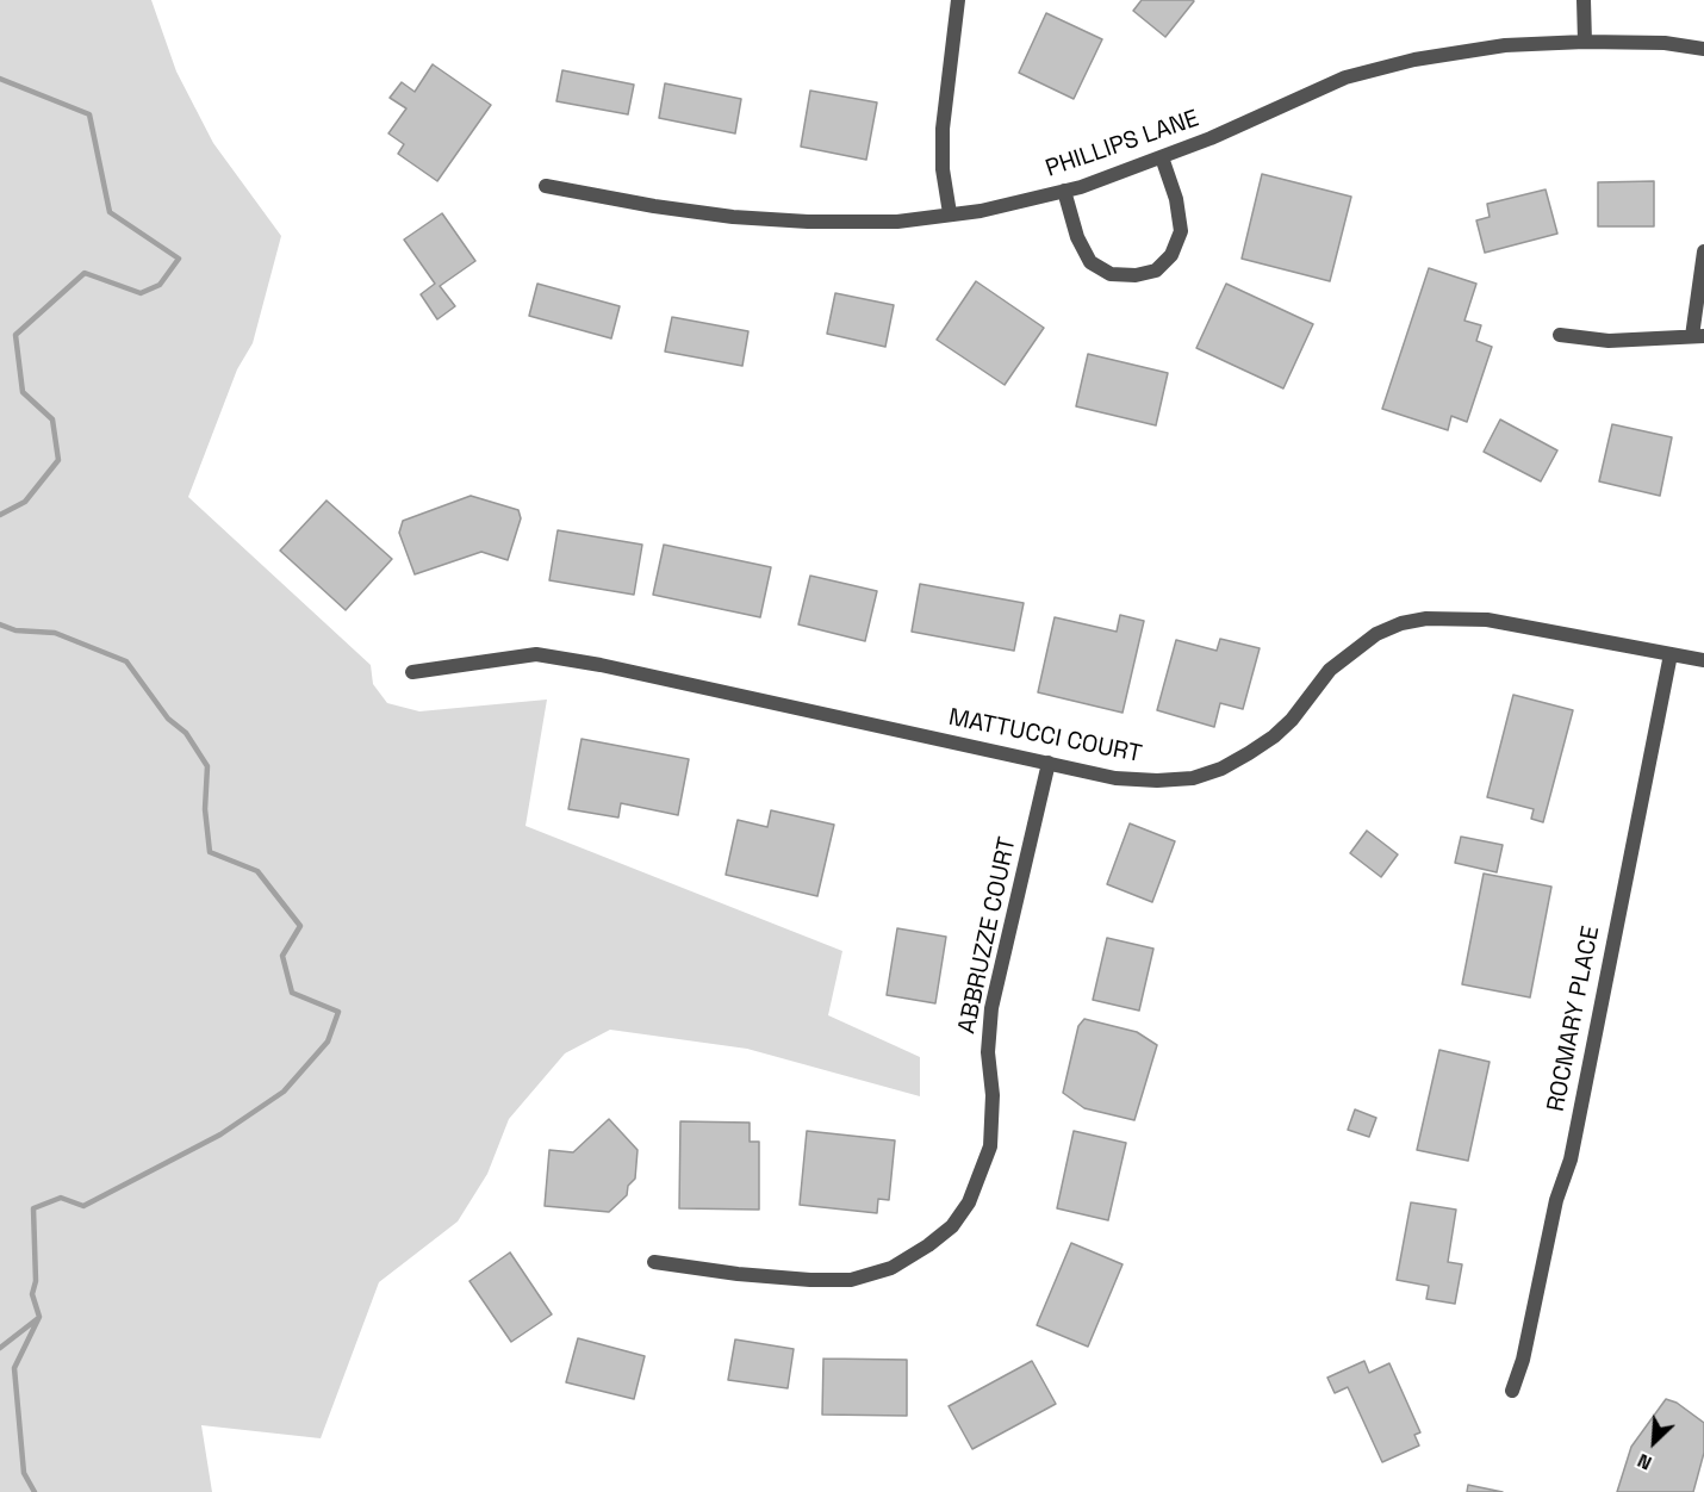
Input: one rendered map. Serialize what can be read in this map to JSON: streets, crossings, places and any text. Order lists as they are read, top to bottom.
{
  "streets": {
    "street": [
      "PHILLIPS LANE",
      "MATTUCCI COURT",
      "ABBRUZZE COURT",
      "ROCMARY PLACE"
    ]
  },
  "crossings": [
    ["MATTUCCI COURT", "ABBRUZZE COURT"],
    ["MATTUCCI COURT", "ROCMARY PLACE"]
  ],
  "north": "bottom left"
}
